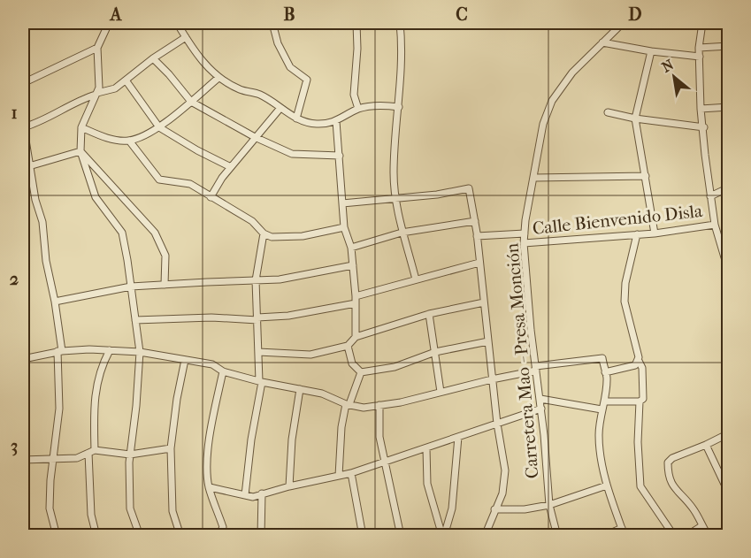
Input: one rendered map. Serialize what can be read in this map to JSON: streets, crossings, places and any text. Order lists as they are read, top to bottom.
{
  "streets": {
    "street": ["Calle Bienvenido Disla", "Carretera Mao - Presa Monción"]
  },
  "crossings": [
    ["Calle Bienvenido Disla", "Carretera Mao - Presa Monción"]
  ],
  "north": "top left",
  "grid": {
    "columns": [
      "A",
      "B",
      "C",
      "D"
    ],
    "rows": ["1", "2", "3"]
  }
}
